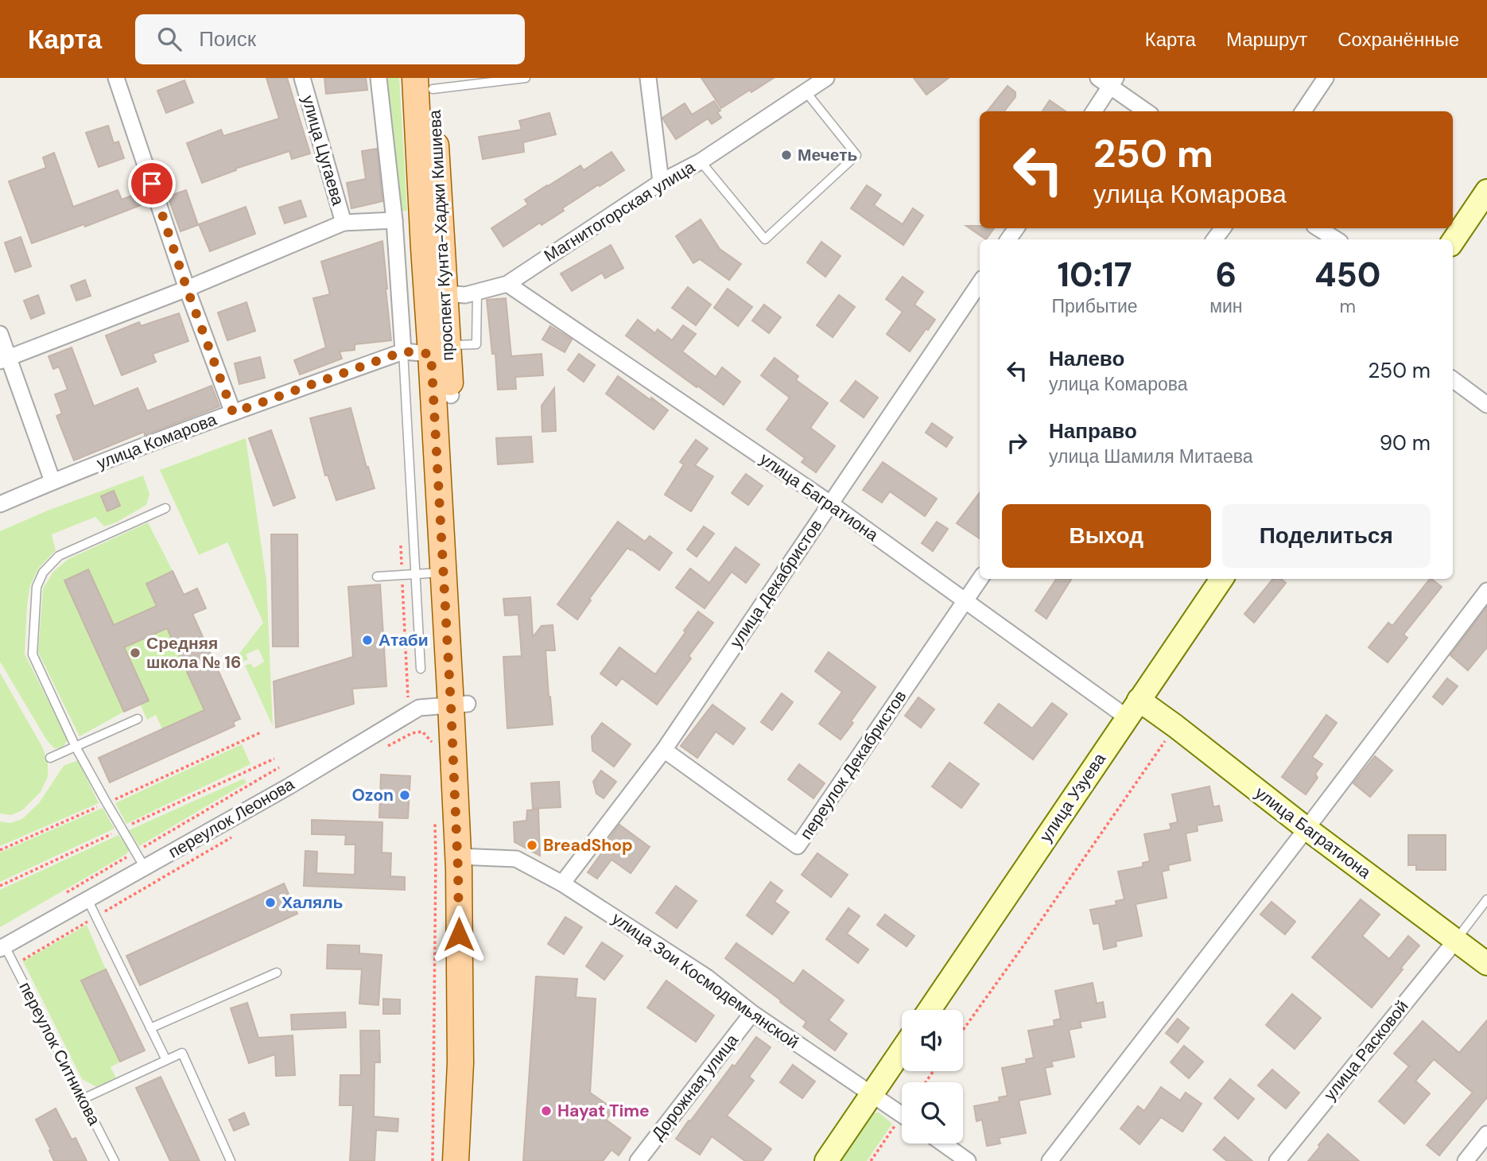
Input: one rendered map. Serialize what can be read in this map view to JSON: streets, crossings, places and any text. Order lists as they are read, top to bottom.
{
  "streets": {
    "main road": ["проспект Кунта-Хаджи Кишиева", "улица Багратиона", "улица Узуева"],
    "street": [
      "улица Цугаева",
      "Магнитогорская улица",
      "улица Комарова",
      "улица Декабристов",
      "переулок Декабристов",
      "переулок Леонова",
      "улица Зои Космодемьянской",
      "улица Расковой",
      "Дорожная улица"
    ],
    "lane": ["переулок Ситникова"]
  },
  "crossings": [
    ["Магнитогорская улица", "проспект Кунта-Хаджи Кишиева"],
    ["Магнитогорская улица", "улица Багратиона"],
    ["проспект Кунта-Хаджи Кишиева", "улица Комарова"],
    ["проспект Кунта-Хаджи Кишиева", "переулок Леонова"],
    ["проспект Кунта-Хаджи Кишиева", "улица Зои Космодемьянской"],
    ["улица Багратиона", "улица Декабристов"],
    ["улица Багратиона", "переулок Декабристов"],
    ["улица Багратиона", "улица Узуева"],
    ["улица Багратиона", "улица Расковой"],
    ["улица Декабристов", "переулок Декабристов"],
    ["улица Декабристов", "улица Зои Космодемьянской"],
    ["переулок Леонова", "переулок Ситникова"],
    ["улица Зои Космодемьянской", "Дорожная улица"]
  ],
  "places": [
    "Мечеть",
    "Атаби",
    "Средняя школа № 16",
    "Ozon",
    "BreadShop",
    "Халяль",
    "Hayat Time"
  ],
  "page": {
    "header": "Карта",
    "search": "Поиск",
    "nav": ["Карта", "Маршрут", "Сохранённые"],
    "turn": ["250 m", "улица Комарова"],
    "eta": [
      "10:17",
      "Прибытие",
      "6",
      "мин",
      "450",
      "m"
    ],
    "list": [
      {
        "name": "Налево",
        "note": "улица Комарова",
        "value": "250 m"
      },
      {
        "name": "Направо",
        "note": "улица Шамиля Митаева",
        "value": "90 m"
      }
    ],
    "buttons": ["Выход", "Поделиться"]
  }
}
